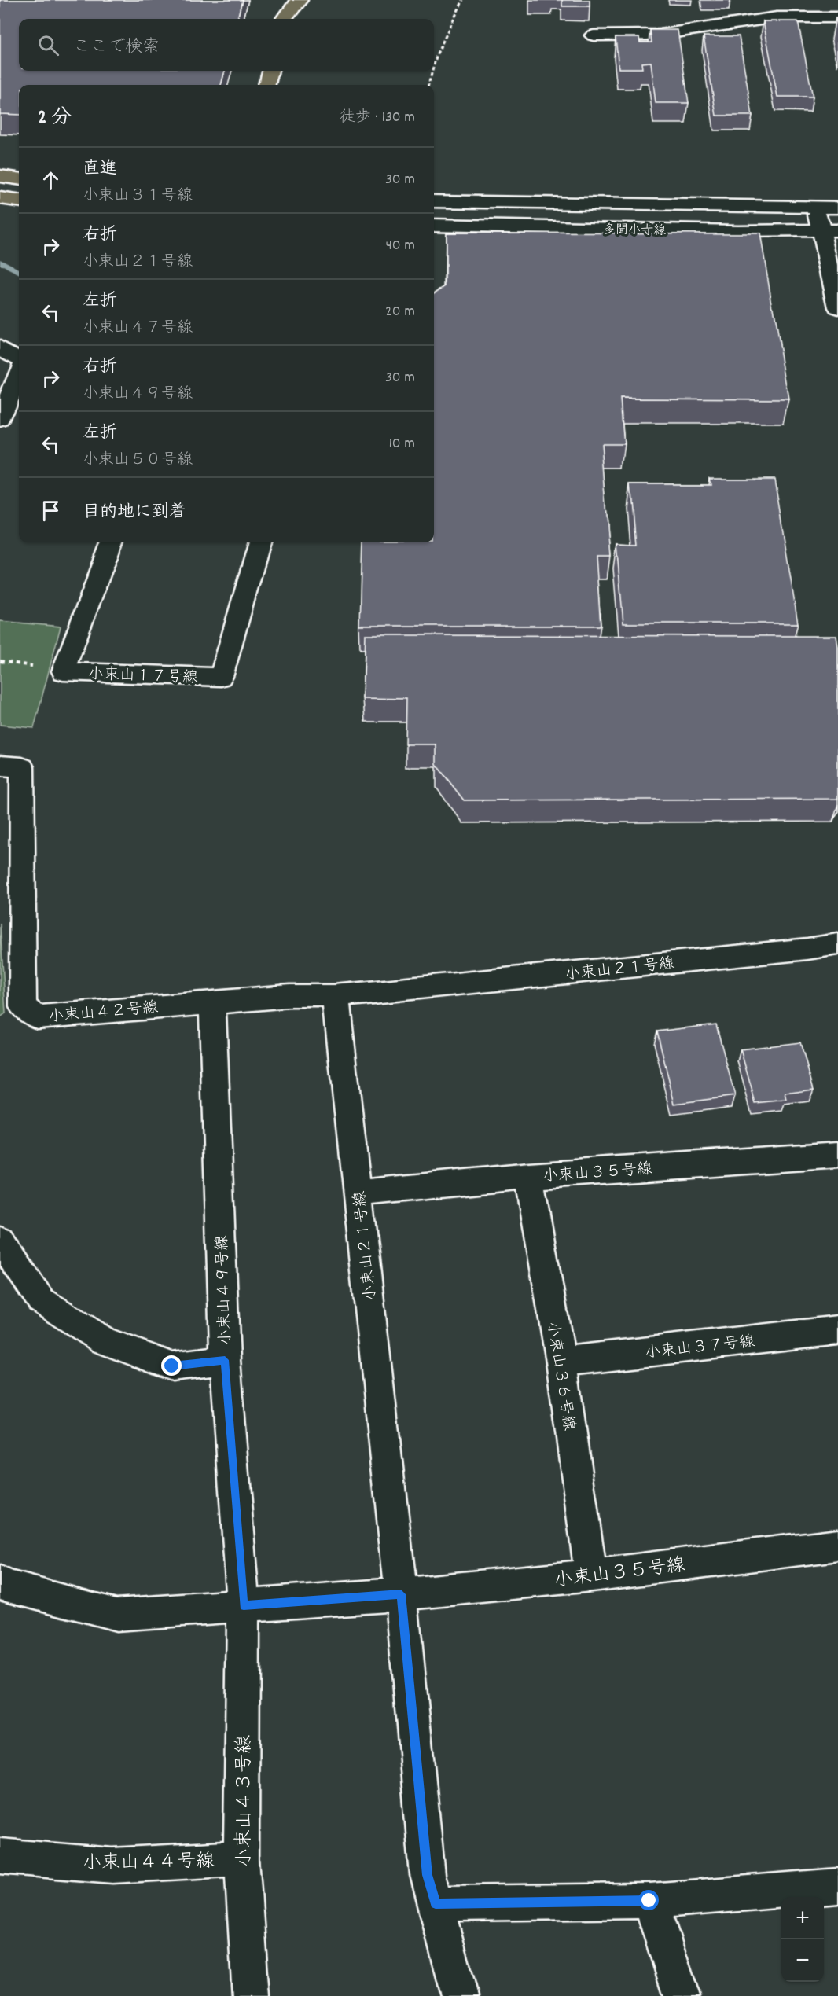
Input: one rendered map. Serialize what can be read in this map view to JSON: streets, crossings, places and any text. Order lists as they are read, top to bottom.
{
  "streets": {
    "street": [
      "多聞小寺線",
      "小束山１７号線",
      "小束山２１号線",
      "小束山４２号線",
      "小束山３５号線",
      "小束山４９号線",
      "小束山３７号線",
      "小束山３６号線",
      "小束山４３号線",
      "小束山４４号線"
    ]
  },
  "crossings": [
    ["小束山２１号線", "小束山４２号線"],
    ["小束山２１号線", "小束山３５号線"],
    ["小束山４２号線", "小束山４９号線"],
    ["小束山３５号線", "小束山４９号線"],
    ["小束山３５号線", "小束山３６号線"],
    ["小束山３５号線", "小束山４３号線"],
    ["小束山４９号線", "小束山４３号線"],
    ["小束山３７号線", "小束山３６号線"],
    ["小束山４３号線", "小束山４４号線"]
  ],
  "page": {
    "search": "ここで検索",
    "heading": ["2 分", "徒歩 · 130 m"],
    "list": [
      ["直進", "小束山３１号線", "30 m"],
      ["右折", "小束山２１号線", "40 m"],
      ["左折", "小束山４７号線", "20 m"],
      ["右折", "小束山４９号線", "30 m"],
      ["左折", "小束山５０号線", "10 m"],
      "目的地に到着"
    ],
    "map_buttons": ["+", "−"]
  }
}
